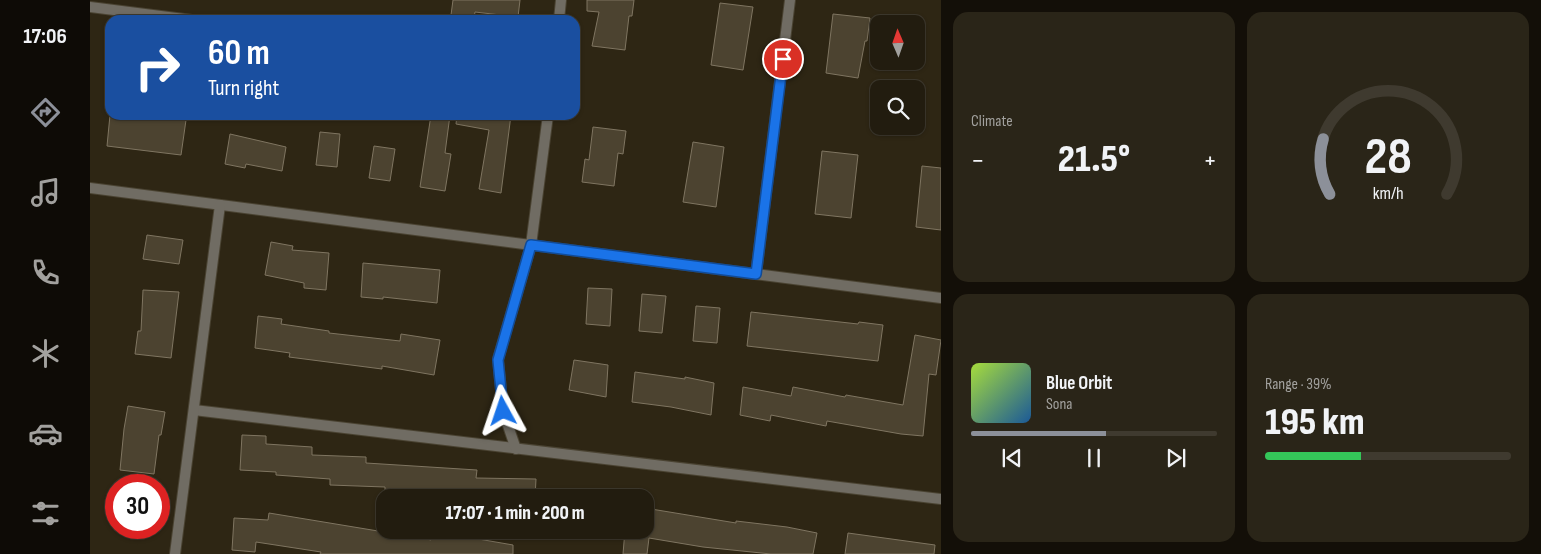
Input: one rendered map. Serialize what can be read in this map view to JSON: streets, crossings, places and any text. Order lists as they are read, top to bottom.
{
  "north": "top",
  "page": {
    "tabs": "17:06",
    "tile": [
      "Climate",
      ["Range · 39%", "195 km"]
    ],
    "turn": ["60 m", "Turn right"],
    "heat": ["−", "21.5°", "+"],
    "song": ["Blue Orbit", "Sona"],
    "limit": "30",
    "trip": "17:07 · 1 min · 200 m",
    "gauge": ["28", "km/h"]
  }
}
